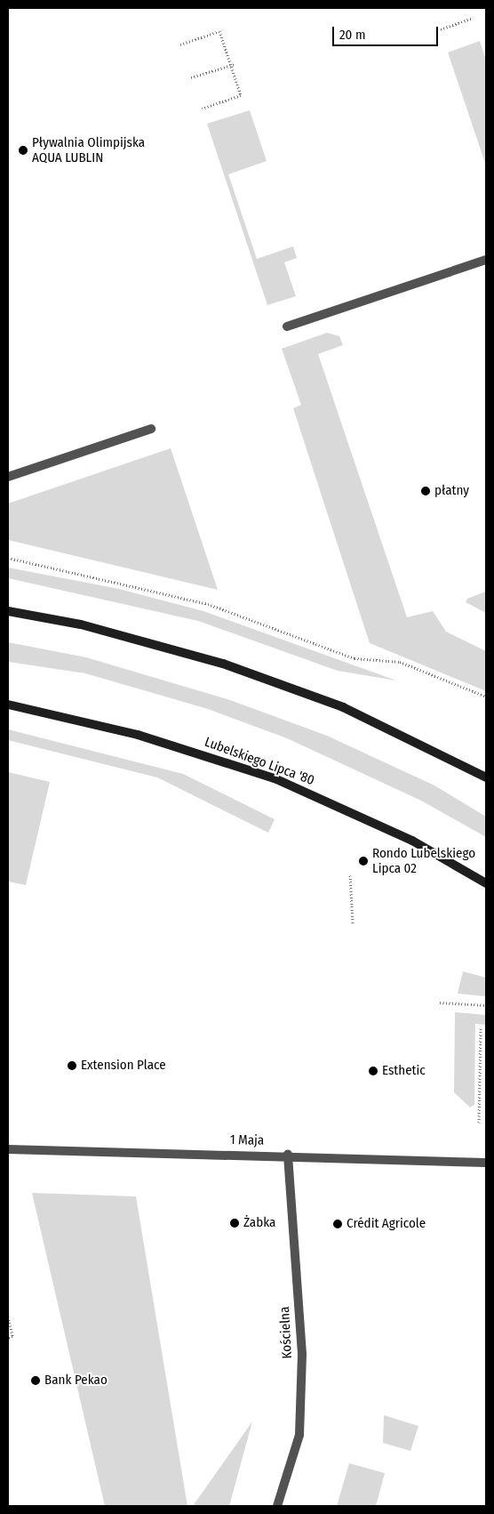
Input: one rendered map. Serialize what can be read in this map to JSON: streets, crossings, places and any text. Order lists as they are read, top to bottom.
{
  "streets": {
    "main road": ["Lubelskiego Lipca '80"],
    "street": ["1 Maja", "Kościelna"]
  },
  "crossings": [
    ["1 Maja", "Kościelna"]
  ],
  "places": [
    "Pływalnia Olimpijska AQUA LUBLIN",
    "płatny",
    "Rondo Lubelskiego Lipca 02",
    "Extension Place",
    "Esthetic",
    "Żabka",
    "Crédit Agricole",
    "Bank Pekao"
  ],
  "scale_bar": "20 m"
}
